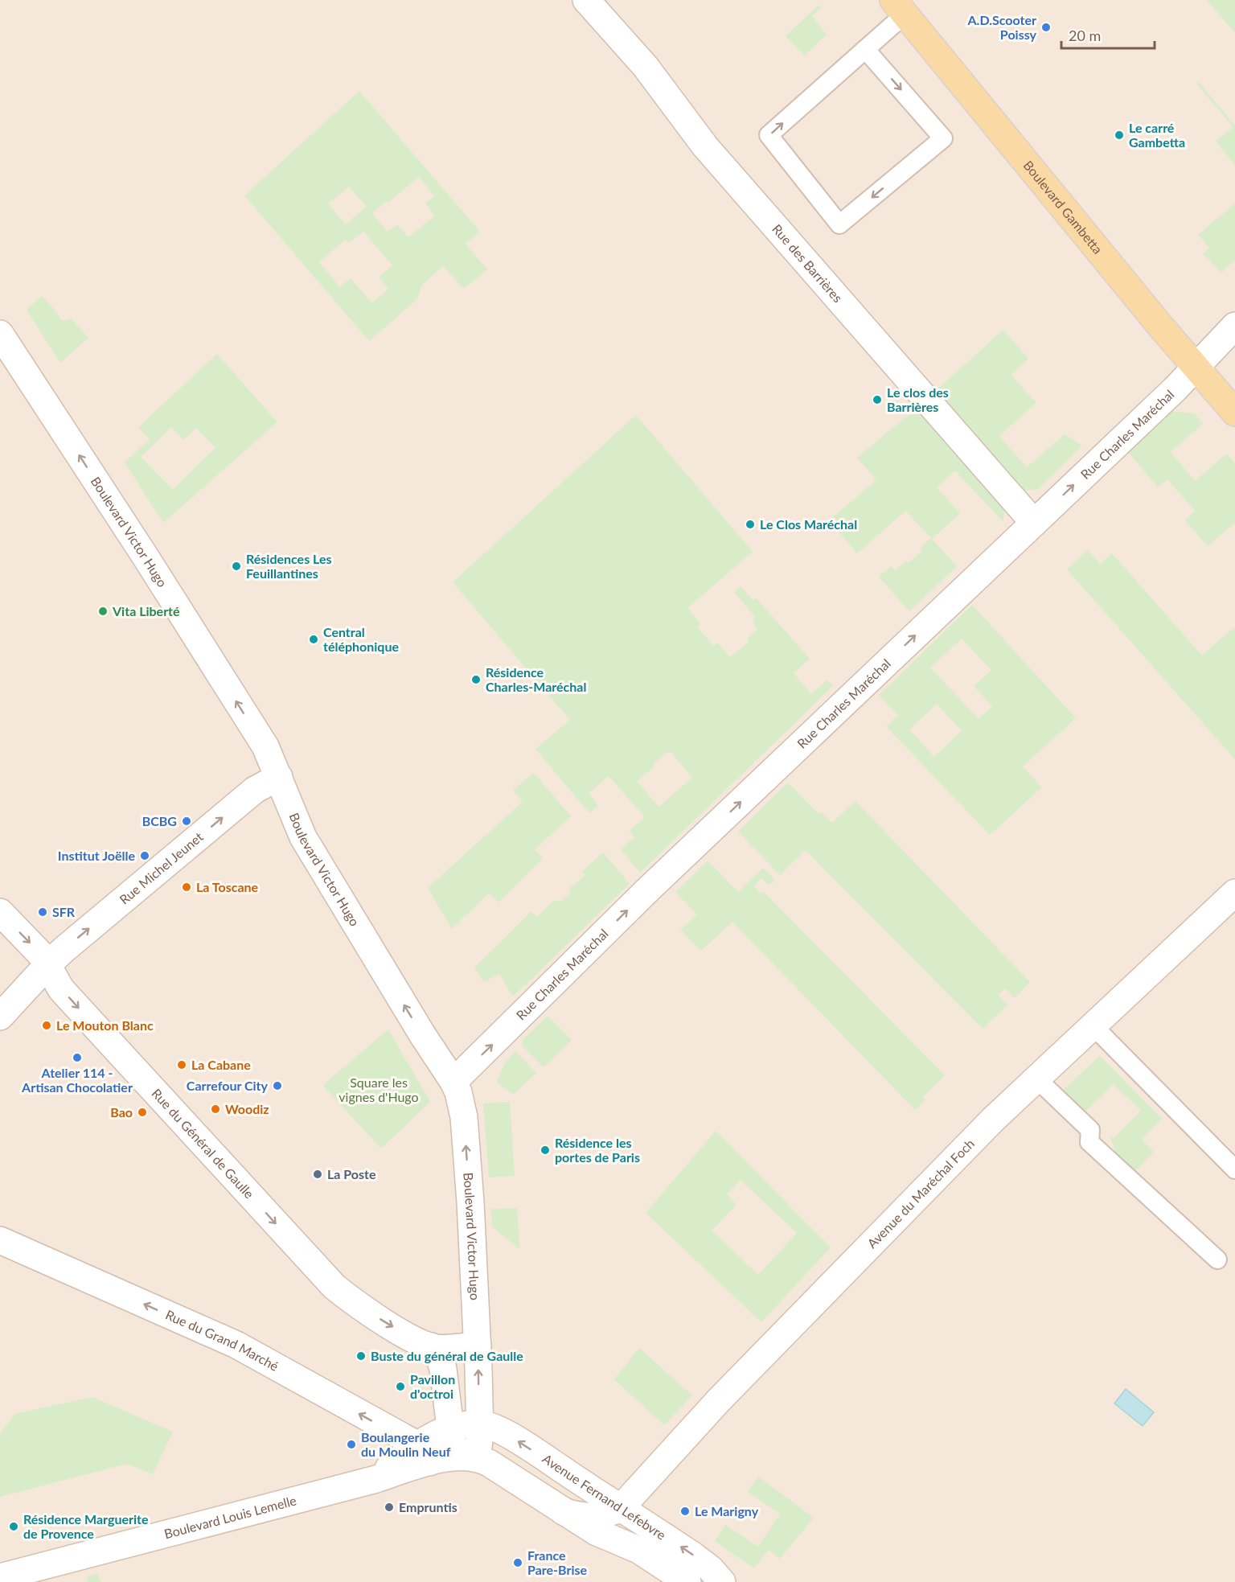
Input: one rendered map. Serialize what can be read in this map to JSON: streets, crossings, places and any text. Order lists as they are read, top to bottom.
{
  "streets": {
    "main road": ["Boulevard Gambetta"],
    "street": [
      "Rue des Barrières",
      "Rue Charles Maréchal",
      "Boulevard Victor Hugo",
      "Rue Michel Jeunet",
      "Rue du Général de Gaulle",
      "Avenue du Maréchal Foch",
      "Rue du Grand Marché",
      "Avenue Fernand Lefebvre",
      "Boulevard Louis Lemelle"
    ]
  },
  "crossings": [
    ["Boulevard Gambetta", "Rue Charles Maréchal"],
    ["Rue des Barrières", "Rue Charles Maréchal"],
    ["Rue Charles Maréchal", "Boulevard Victor Hugo"],
    ["Boulevard Victor Hugo", "Rue Michel Jeunet"],
    ["Boulevard Victor Hugo", "Rue du Général de Gaulle"],
    ["Boulevard Victor Hugo", "Avenue Fernand Lefebvre"],
    ["Boulevard Victor Hugo", "Boulevard Louis Lemelle"],
    ["Rue Michel Jeunet", "Rue du Général de Gaulle"],
    ["Avenue du Maréchal Foch", "Avenue Fernand Lefebvre"],
    ["Rue du Grand Marché", "Boulevard Louis Lemelle"],
    ["Avenue Fernand Lefebvre", "Boulevard Louis Lemelle"]
  ],
  "one_way": [
    "Rue Charles Maréchal",
    "Boulevard Victor Hugo",
    "Rue Michel Jeunet",
    "Rue du Général de Gaulle",
    "Rue du Grand Marché"
  ],
  "parks": ["Square les vignes d'Hugo"],
  "places": [
    "A.D.Scooter Poissy",
    "Le carré Gambetta",
    "Le clos des Barrières",
    "Le Clos Maréchal",
    "Résidences Les Feuillantines",
    "Vita Liberté",
    "Central téléphonique",
    "Résidence Charles-Maréchal",
    "BCBG",
    "Institut Joëlle",
    "La Toscane",
    "SFR",
    "Le Mouton Blanc",
    "Atelier 114 - Artisan Chocolatier",
    "La Cabane",
    "Carrefour City",
    "Woodiz",
    "Bao",
    "Résidence les portes de Paris",
    "La Poste",
    "Buste du général de Gaulle",
    "Pavillon d'octroi",
    "Boulangerie du Moulin Neuf",
    "Empruntis",
    "Le Marigny",
    "Résidence Marguerite de Provence",
    "France Pare-Brise"
  ],
  "scale_bar": "20 m"
}
